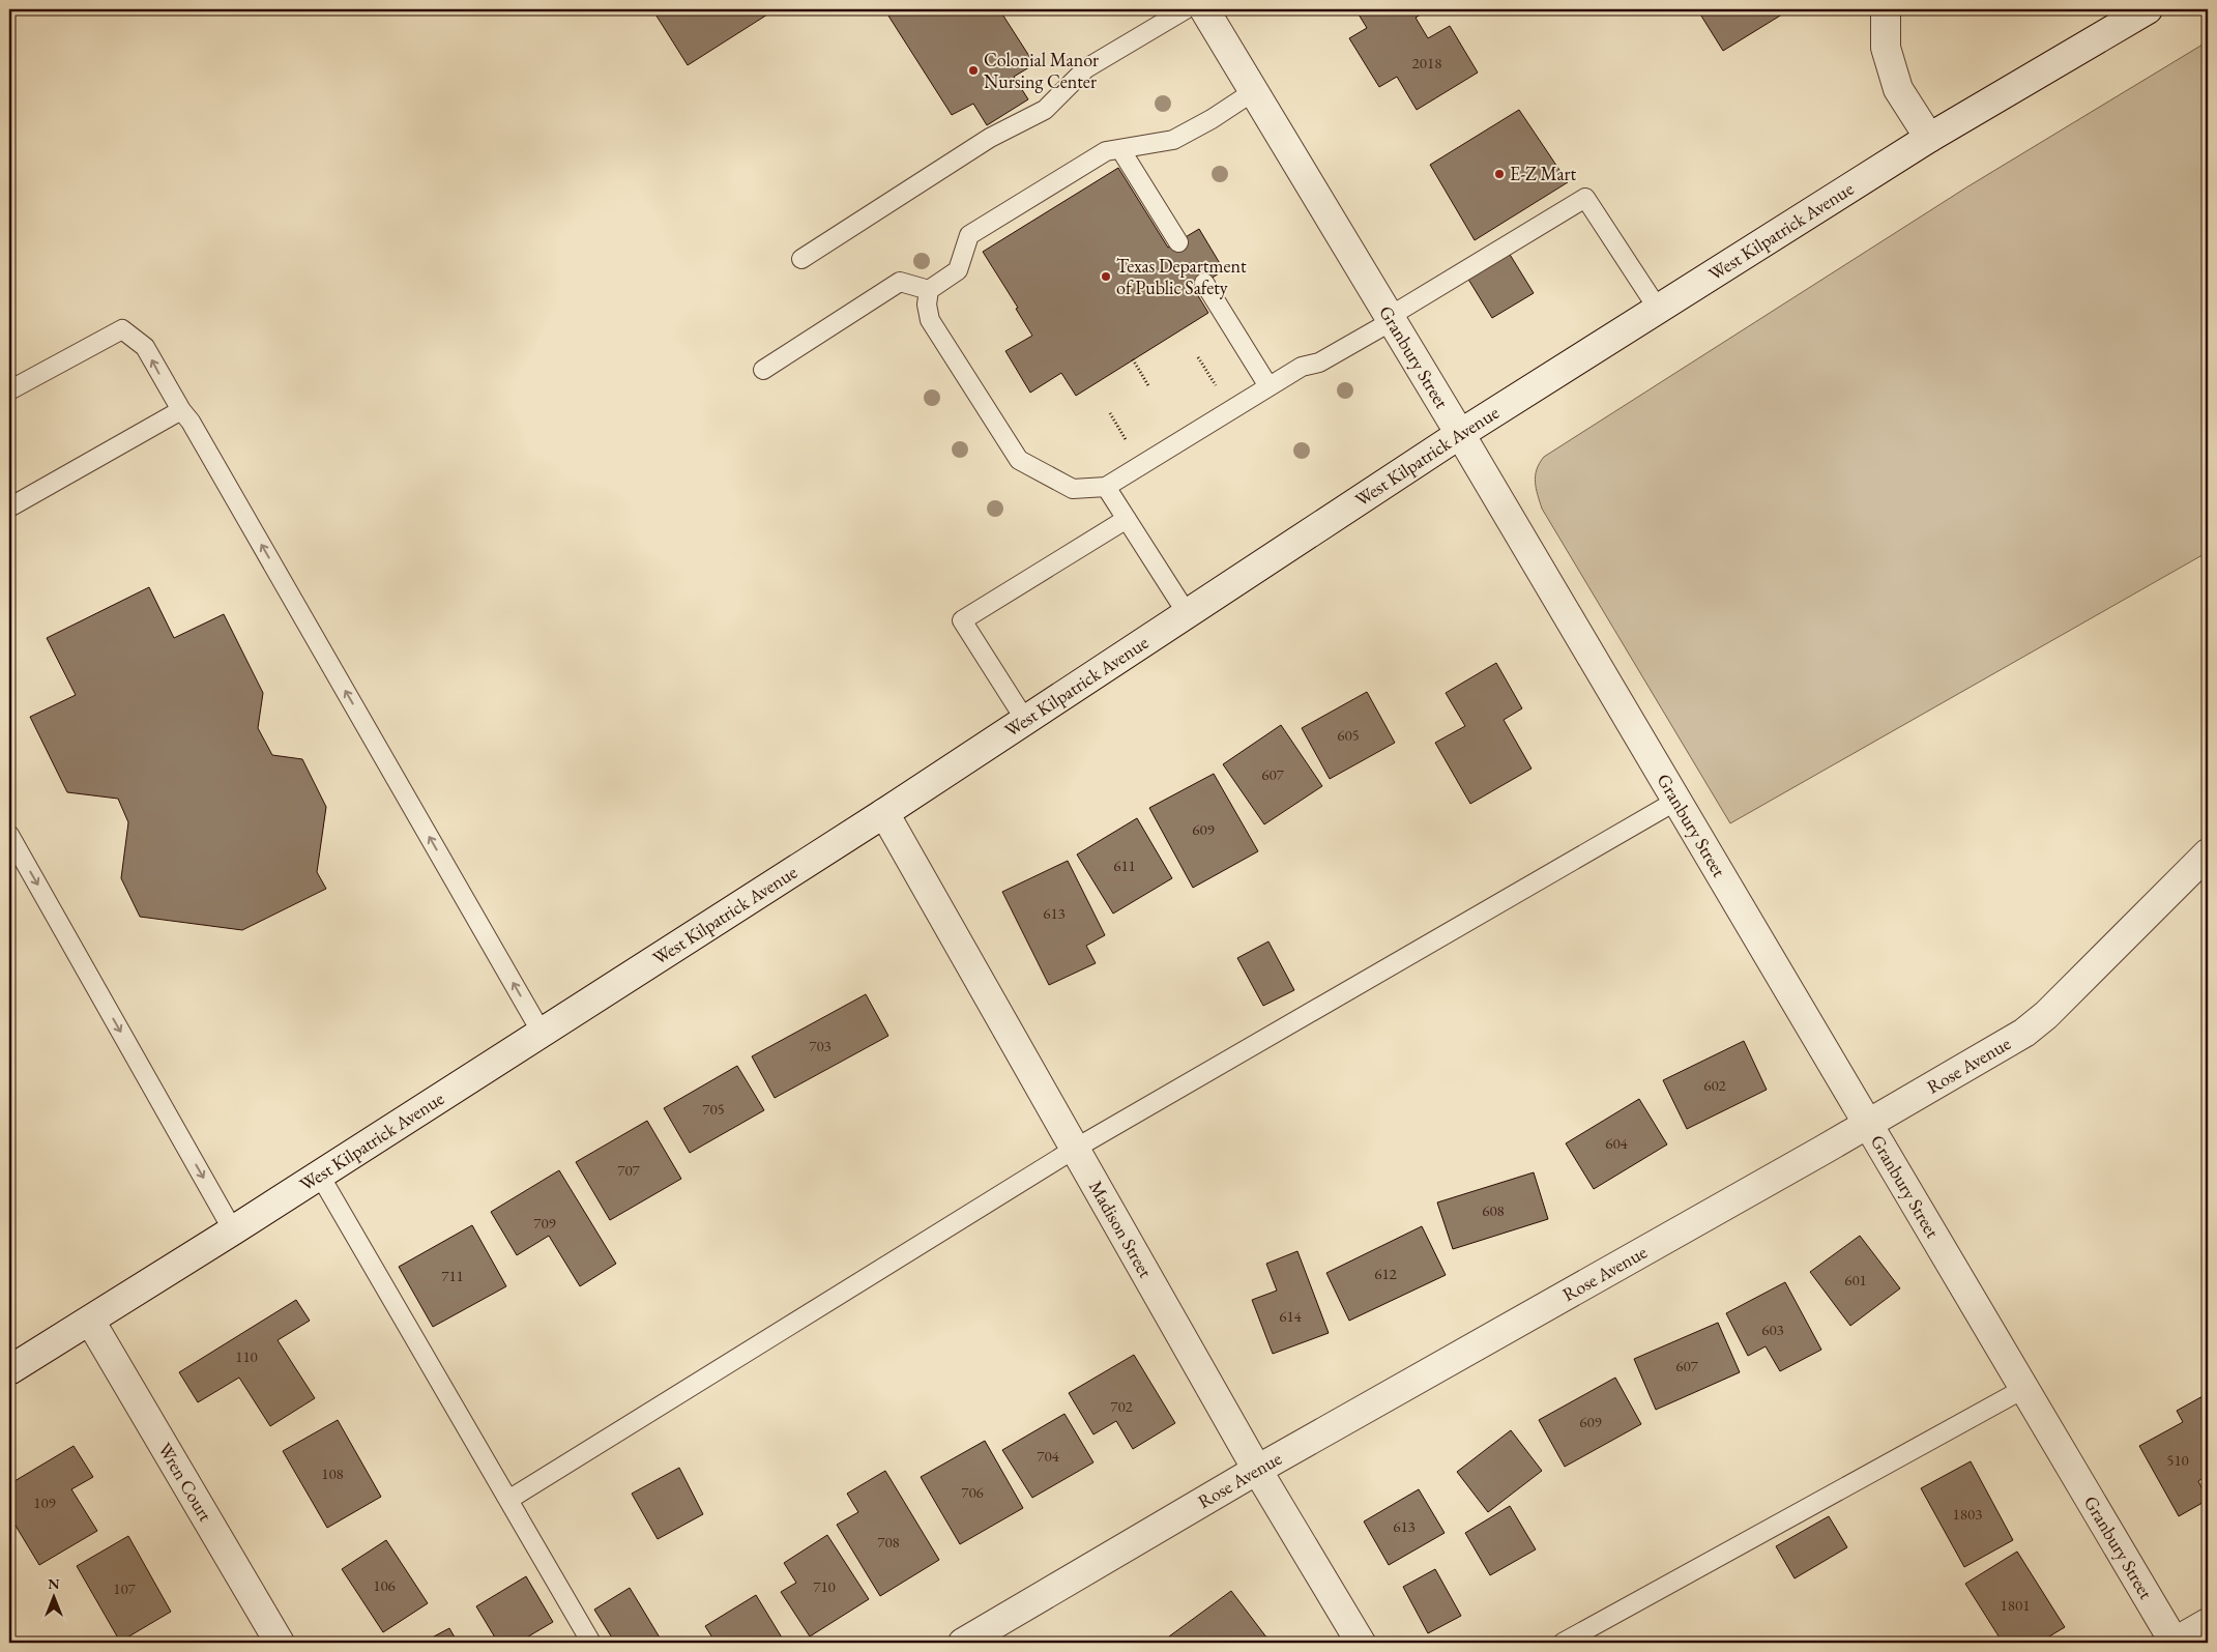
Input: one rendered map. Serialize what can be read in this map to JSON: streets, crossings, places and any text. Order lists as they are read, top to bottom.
{
  "streets": {
    "street": [
      "West Kilpatrick Avenue",
      "Granbury Street",
      "Rose Avenue",
      "Madison Street",
      "Wren Court"
    ]
  },
  "crossings": [
    ["West Kilpatrick Avenue", "Granbury Street"],
    ["West Kilpatrick Avenue", "Madison Street"],
    ["West Kilpatrick Avenue", "Wren Court"],
    ["Granbury Street", "Rose Avenue"],
    ["Rose Avenue", "Madison Street"]
  ],
  "places": ["Colonial Manor Nursing Center", "E-Z Mart", "Texas Department of Public Safety"],
  "house_numbers": [
    "2018",
    "605",
    "607",
    "609",
    "611",
    "613",
    "703",
    "602",
    "705",
    "604",
    "707",
    "608",
    "709",
    "612",
    "711",
    "601",
    "614",
    "603",
    "110",
    "607",
    "702",
    "609",
    "704",
    "510",
    "108",
    "706",
    "109",
    "1803",
    "613",
    "708",
    "106",
    "710",
    "107",
    "1801"
  ],
  "north": "top"
}
